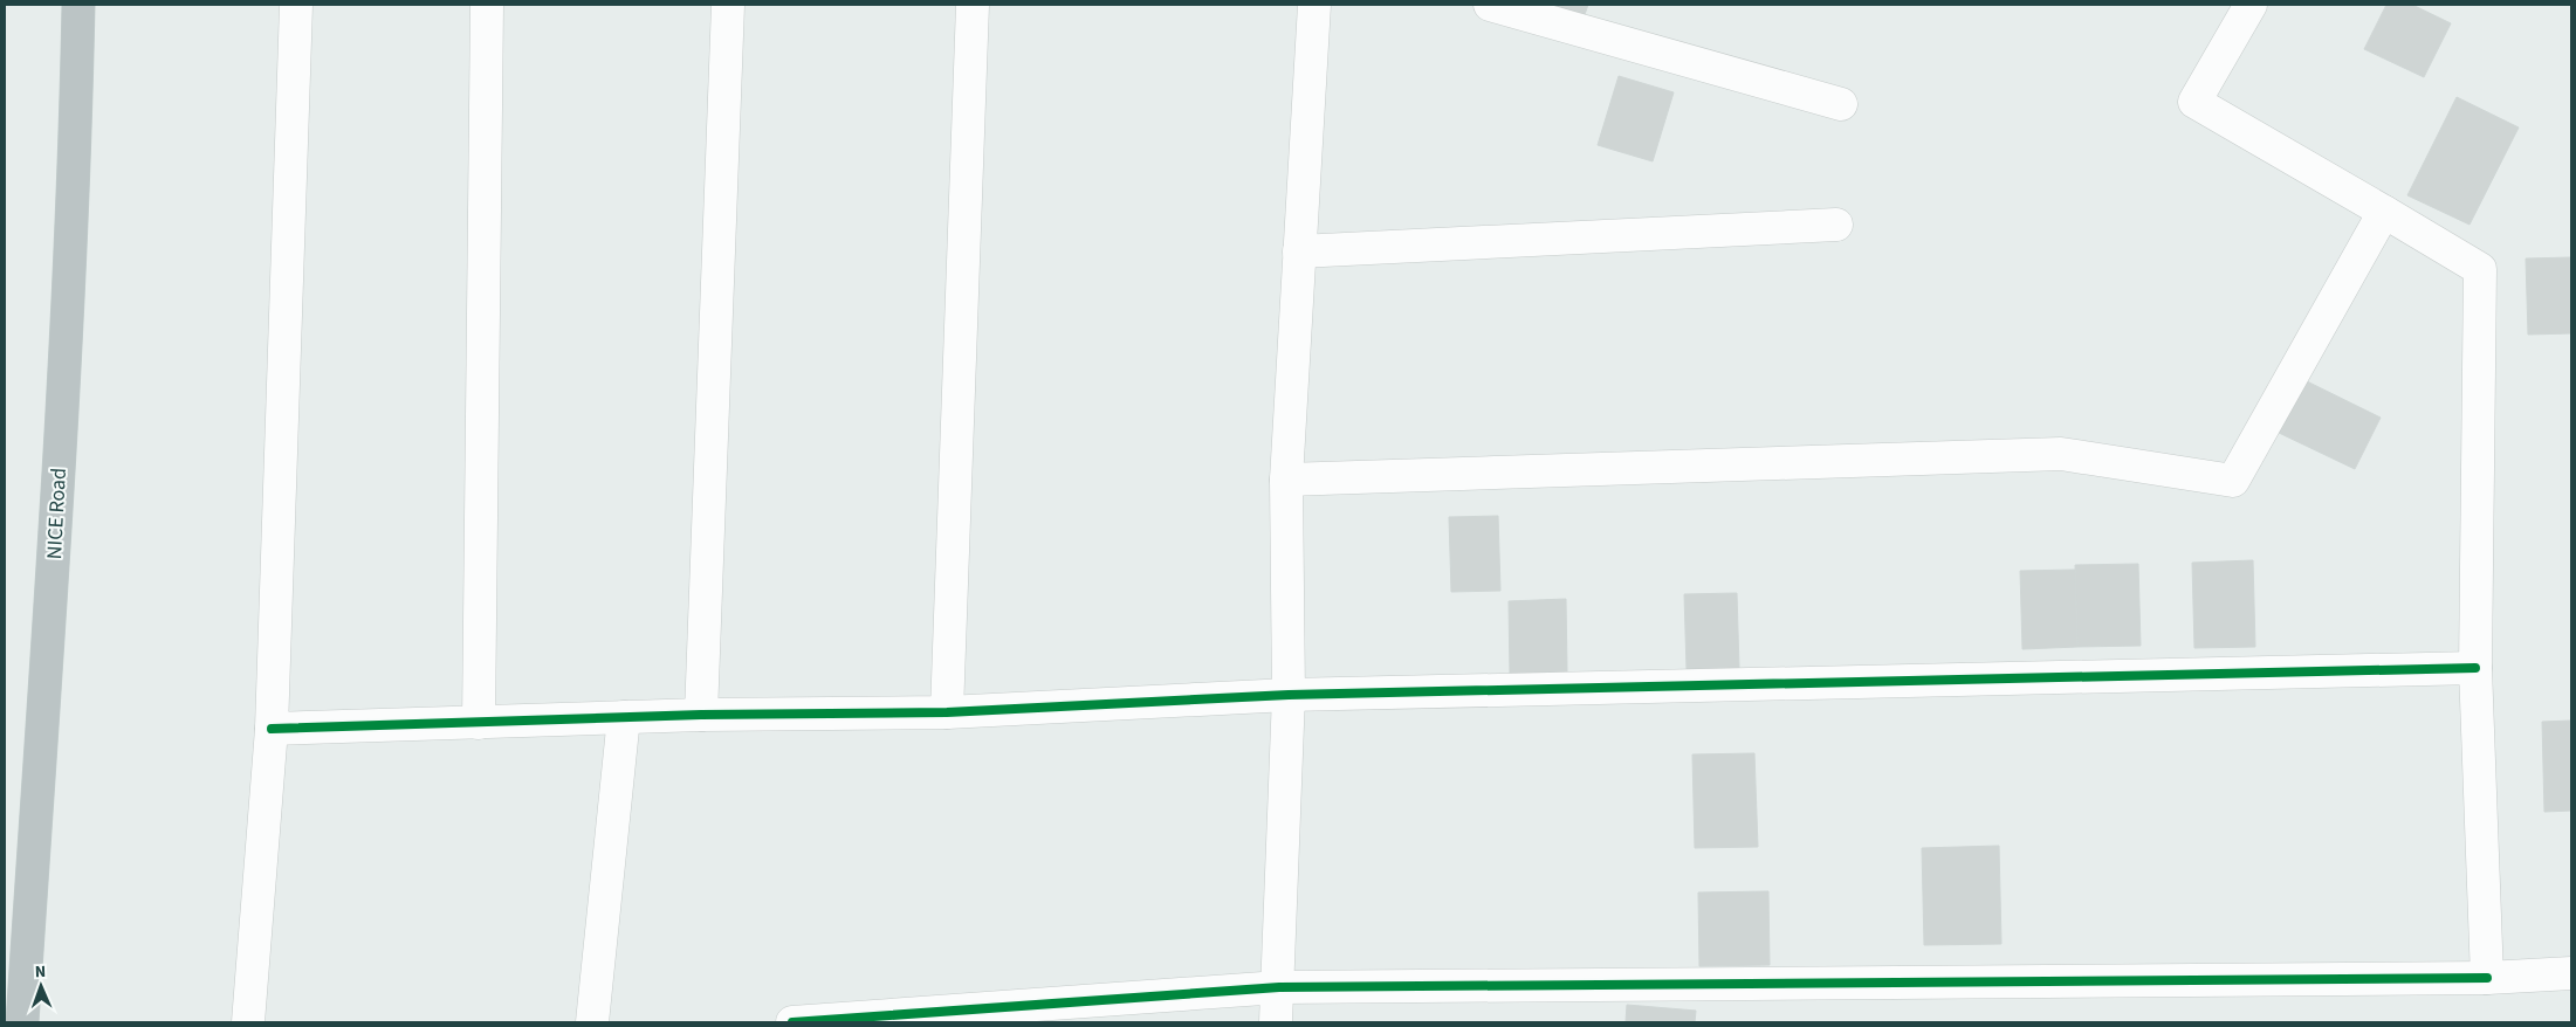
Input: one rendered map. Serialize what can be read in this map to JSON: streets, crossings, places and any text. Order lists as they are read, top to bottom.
{
  "streets": {
    "highway": ["NICE Road"]
  },
  "north": "top"
}
